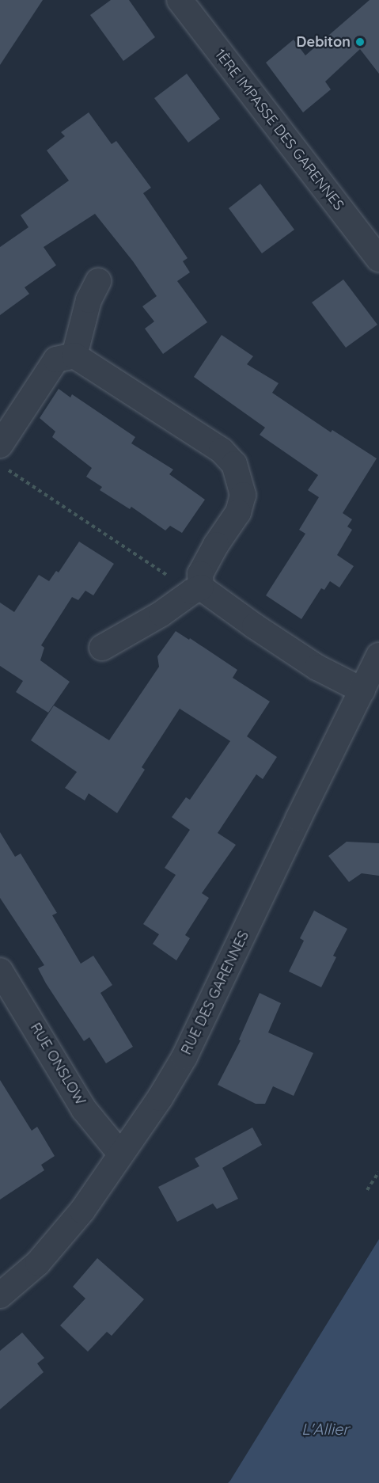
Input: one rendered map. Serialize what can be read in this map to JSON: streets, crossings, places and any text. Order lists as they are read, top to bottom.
{
  "streets": {
    "street": ["1ÈRE IMPASSE DES GARENNES", "RUE DES GARENNES", "RUE ONSLOW"]
  },
  "crossings": [
    ["RUE DES GARENNES", "RUE ONSLOW"]
  ],
  "water": ["L'Allier"],
  "places": ["Debiton"]
}
